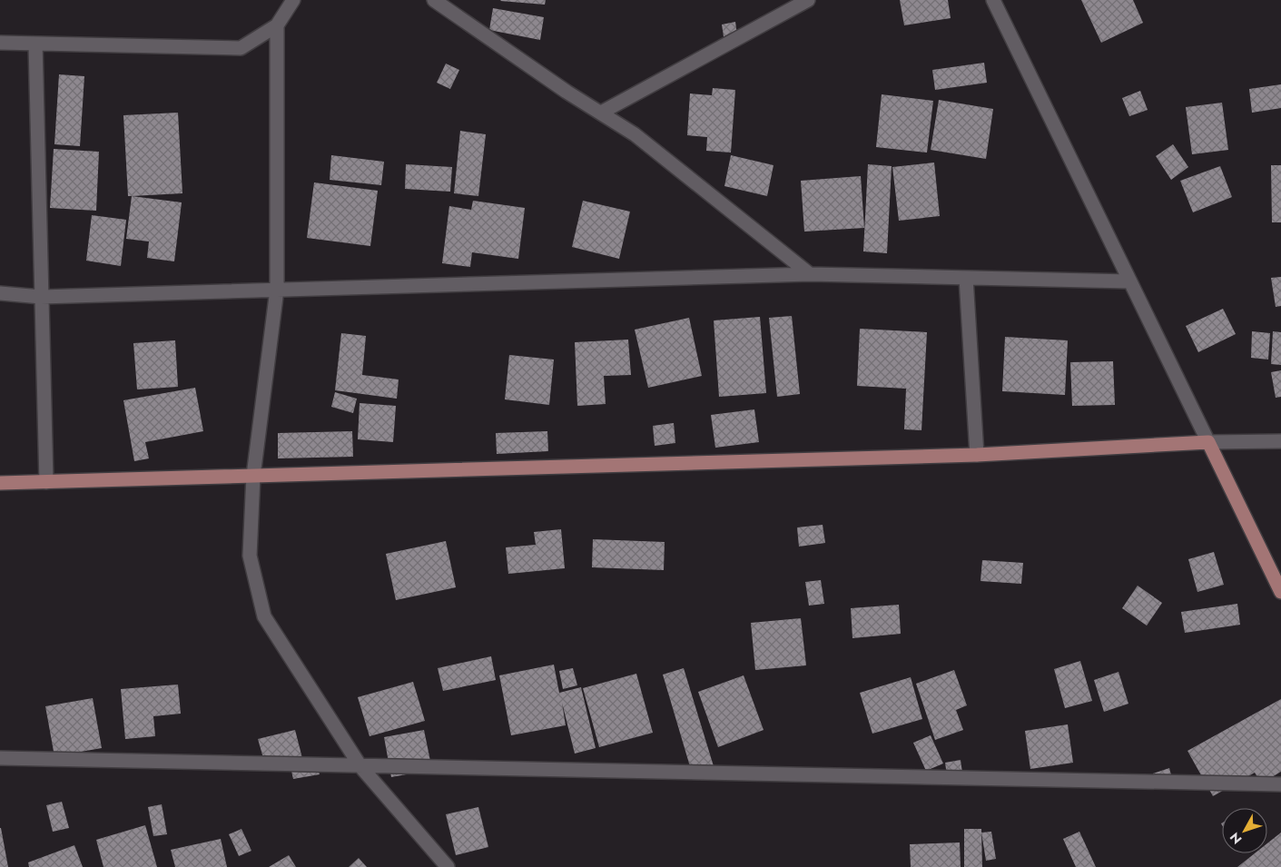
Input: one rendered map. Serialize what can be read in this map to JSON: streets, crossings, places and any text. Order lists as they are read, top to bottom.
{
  "north": "bottom left"
}
